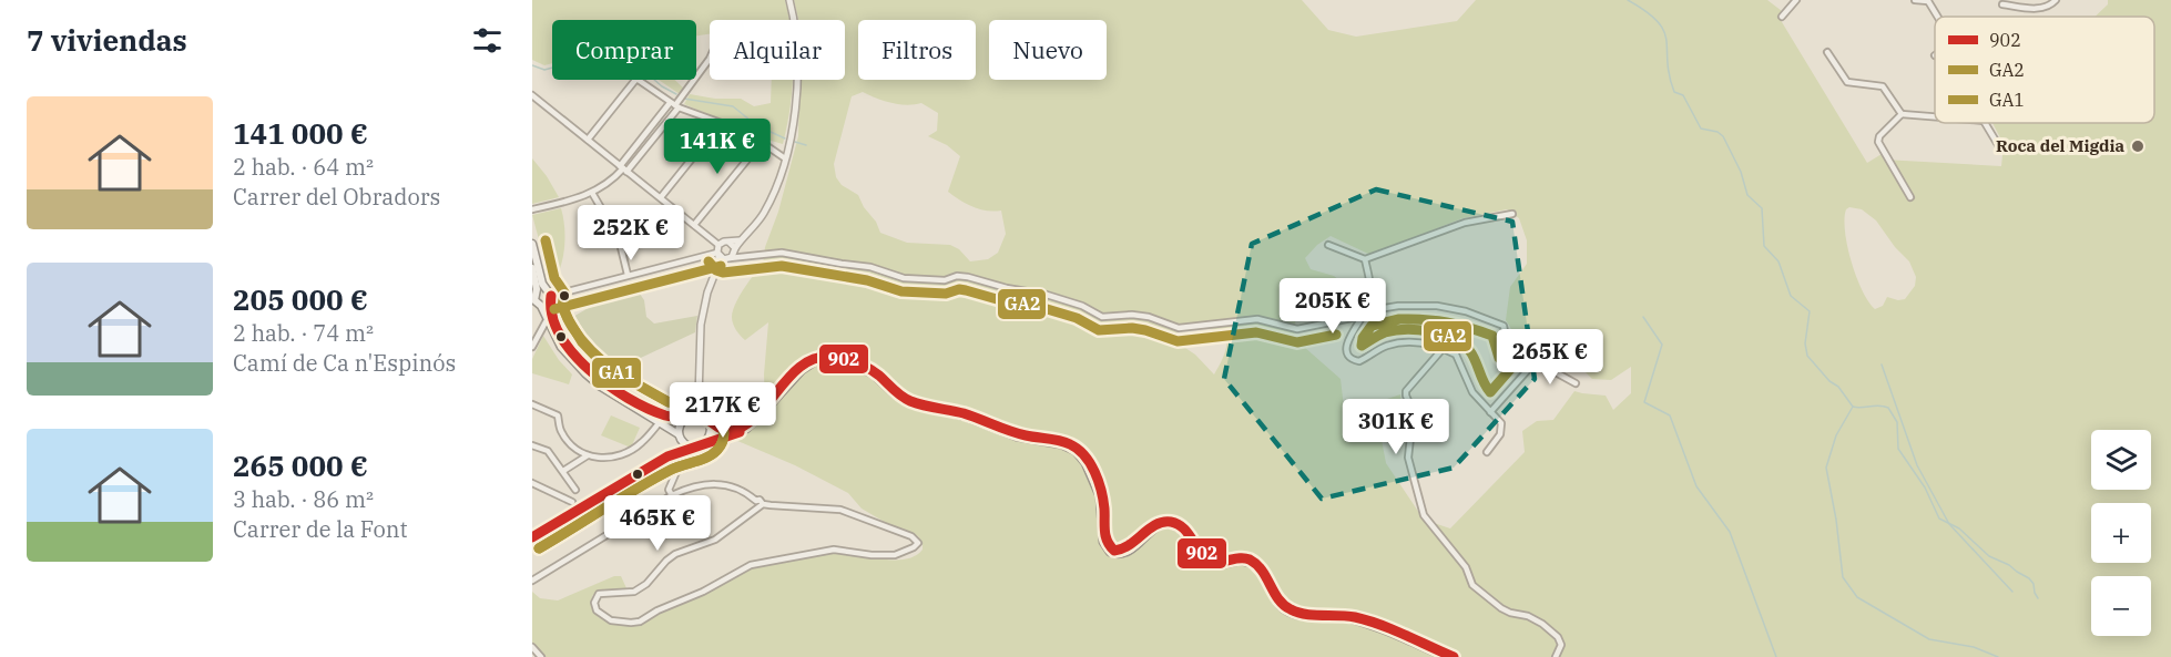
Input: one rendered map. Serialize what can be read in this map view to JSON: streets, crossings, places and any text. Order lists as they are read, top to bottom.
{
  "places": ["Roca del Migdia"],
  "lines": ["transit line GA1", "transit line GA2", "transit line 902"],
  "legend": ["902", "GA2", "GA1"],
  "page": {
    "heading": "7 viviendas",
    "chip": [
      "Comprar",
      "Alquilar",
      "Filtros",
      "Nuevo"
    ],
    "list": [
      {
        "name": "141 000 €",
        "note": "2 hab. · 64 m² · Carrer del Obradors"
      },
      {
        "name": "205 000 €",
        "note": "2 hab. · 74 m² · Camí de Ca n'Espinós"
      },
      {
        "name": "265 000 €",
        "note": "3 hab. · 86 m² · Carrer de la Font"
      }
    ],
    "price": [
      "141K €",
      "252K €",
      "205K €",
      "265K €",
      "217K €",
      "301K €",
      "465K €"
    ],
    "map_buttons": ["+", "−"]
  }
}
